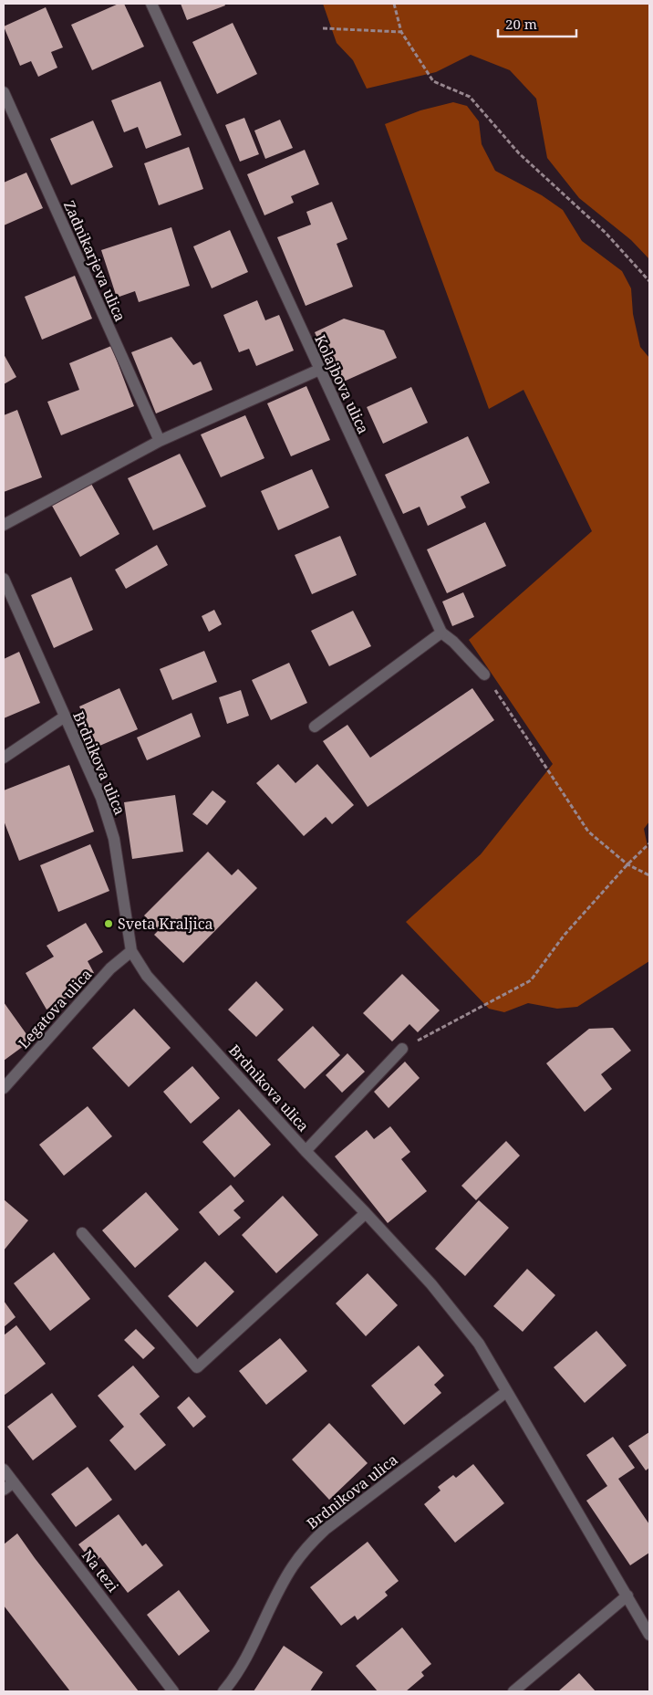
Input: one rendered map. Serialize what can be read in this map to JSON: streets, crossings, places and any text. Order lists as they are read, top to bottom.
{
  "streets": {
    "street": [
      "Zadnikarjeva ulica",
      "Kolajbova ulica",
      "Brdnikova ulica",
      "Legatova ulica",
      "Na tezi"
    ]
  },
  "crossings": [
    ["Brdnikova ulica", "Legatova ulica"]
  ],
  "places": ["Sveta Kraljica"],
  "scale_bar": "20 m"
}
